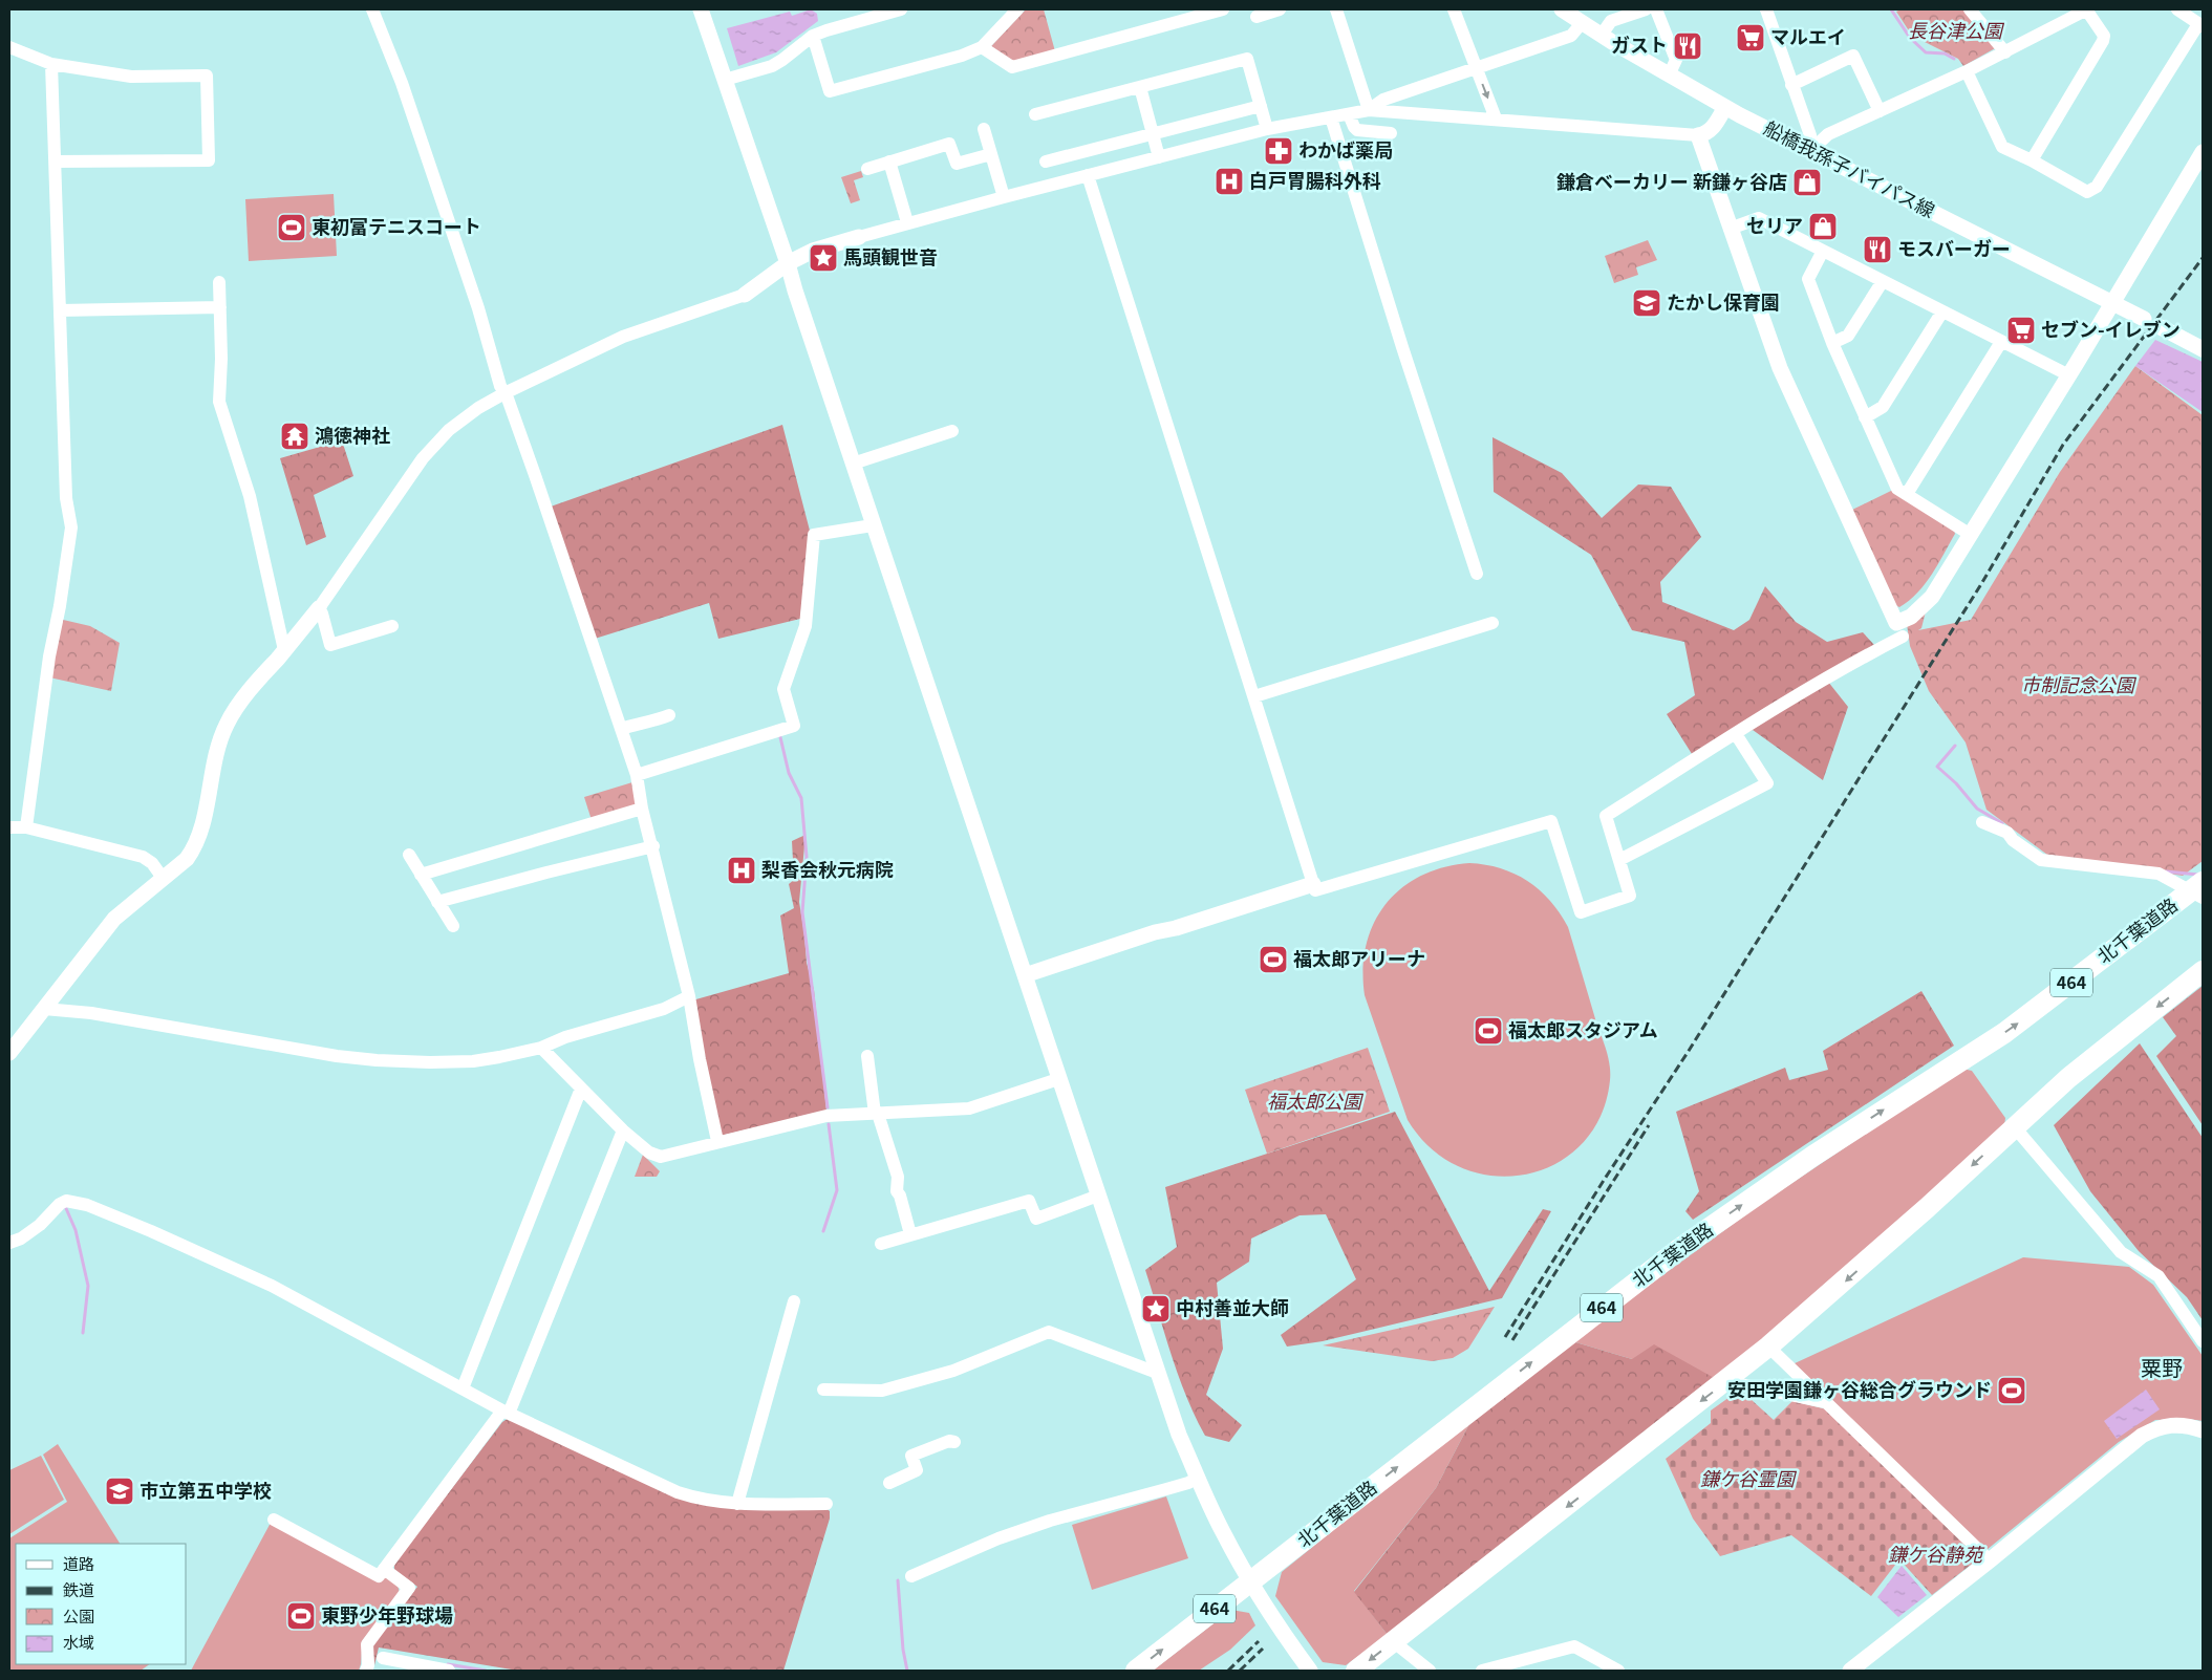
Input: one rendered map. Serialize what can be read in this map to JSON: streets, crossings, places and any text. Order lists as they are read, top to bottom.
{
  "streets": {
    "highway": ["北千葉道路", "464"],
    "street": ["船橋我孫子バイパス線"]
  },
  "districts": ["粟野"],
  "parks": [
    "長谷津公園",
    "市制記念公園",
    "福太郎公園",
    "鎌ケ谷霊園",
    "鎌ケ谷静苑"
  ],
  "places": {
    "supermarket": ["マルエイ", "セブン-イレブン"],
    "restaurant": ["ガスト", "モスバーガー"],
    "pharmacy": ["わかば薬局"],
    "hospital": ["白戸胃腸科外科", "梨香会秋元病院"],
    "shop": ["鎌倉ベーカリー 新鎌ヶ谷店", "セリア"],
    "sports": [
      "東初富テニスコート",
      "福太郎アリーナ",
      "福太郎スタジアム",
      "安田学園鎌ヶ谷総合グラウンド",
      "東野少年野球場"
    ],
    "place": ["馬頭観世音", "中村善並大師"],
    "school or university": ["たかし保育園", "市立第五中学校"],
    "temple": ["鴻徳神社"]
  },
  "legend": [
    "道路",
    "鉄道",
    "公園",
    "水域"
  ]
}
